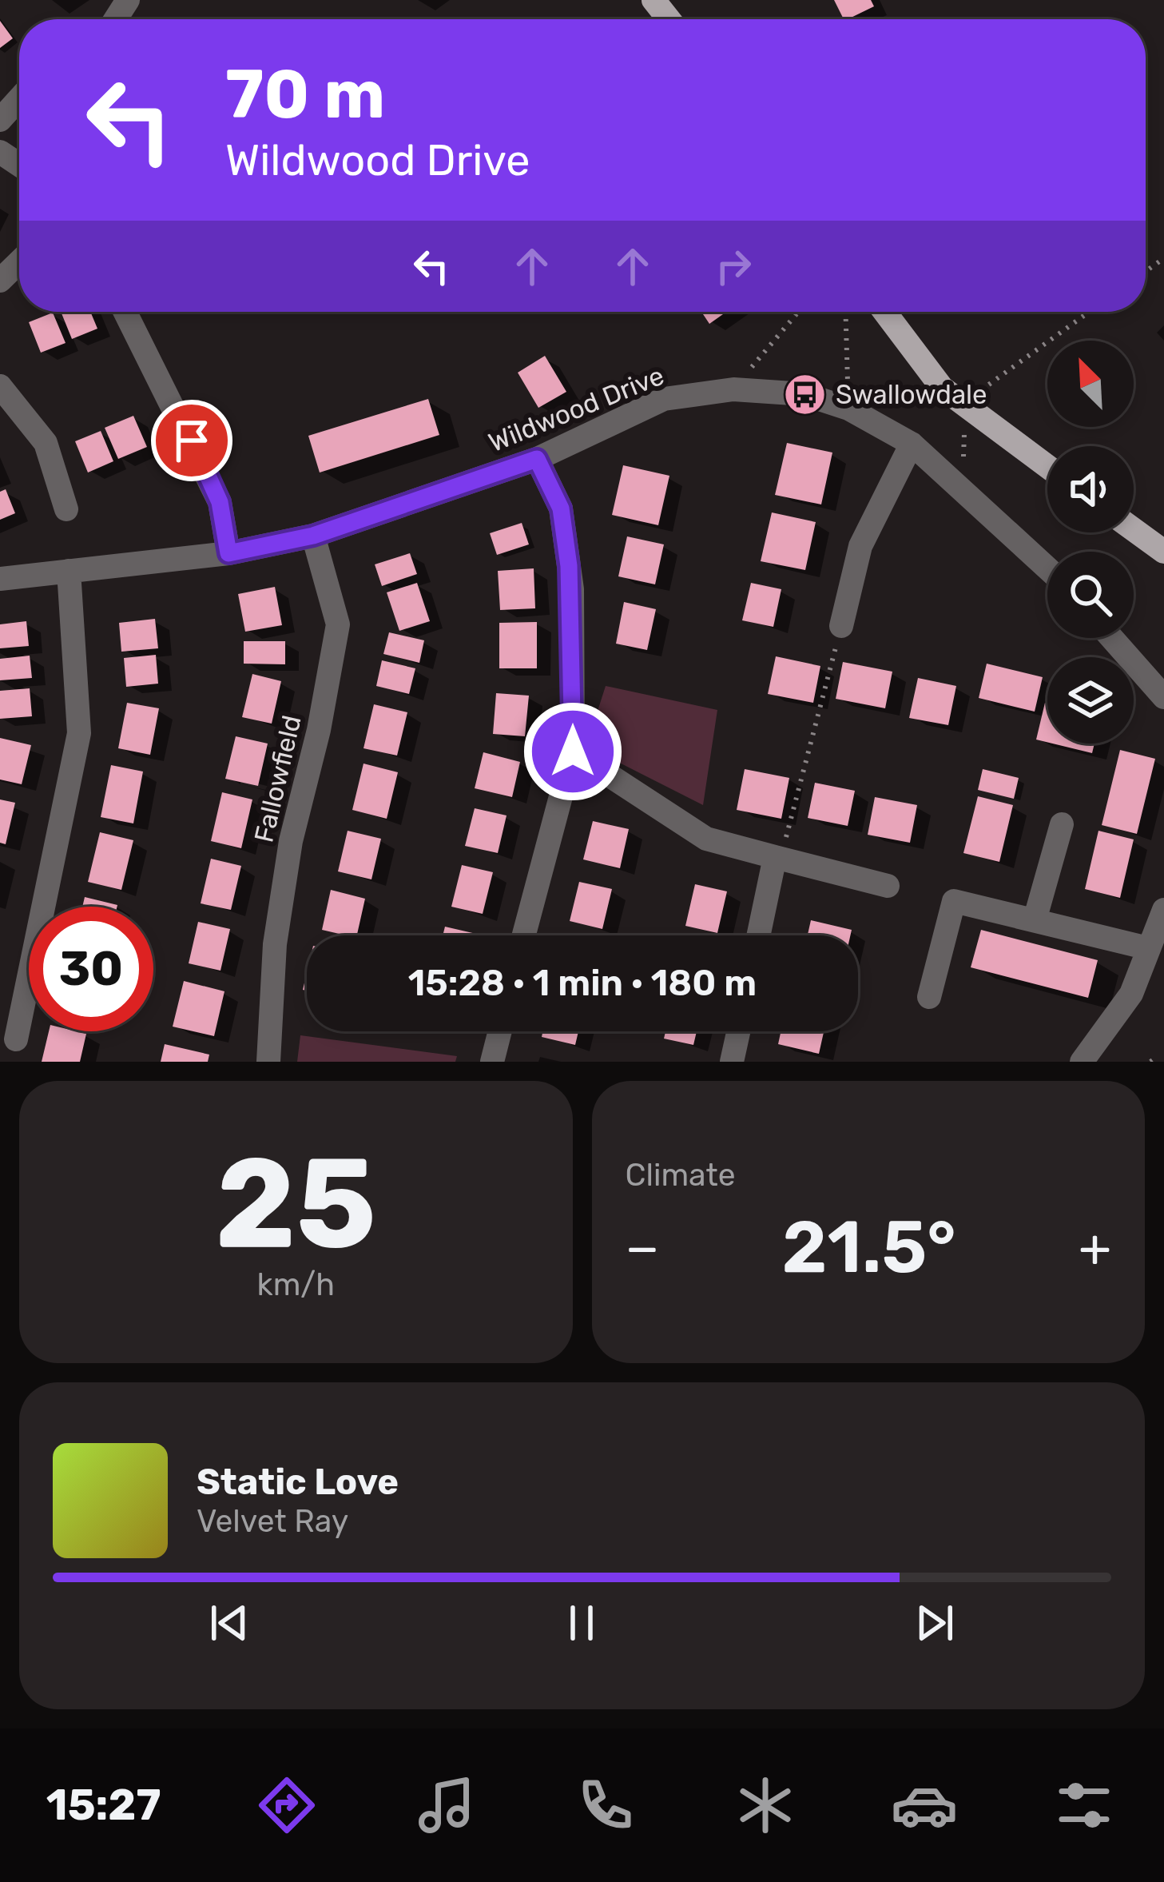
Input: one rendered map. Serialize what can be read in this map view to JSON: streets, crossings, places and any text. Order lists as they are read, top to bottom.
{
  "streets": {
    "street": ["Wildwood Drive", "Fallowfield"]
  },
  "crossings": [
    ["Wildwood Drive", "Fallowfield"]
  ],
  "places": {
    "bus stop": ["Swallowdale"]
  },
  "north": "top left",
  "page": {
    "turn": ["70 m", "Wildwood Drive"],
    "limit": "30",
    "trip": "15:28 · 1 min · 180 m",
    "tile": [
      ["25", "km/h"],
      "Climate"
    ],
    "heat": ["−", "21.5°", "+"],
    "song": ["Static Love", "Velvet Ray"],
    "tabs": "15:27"
  }
}
